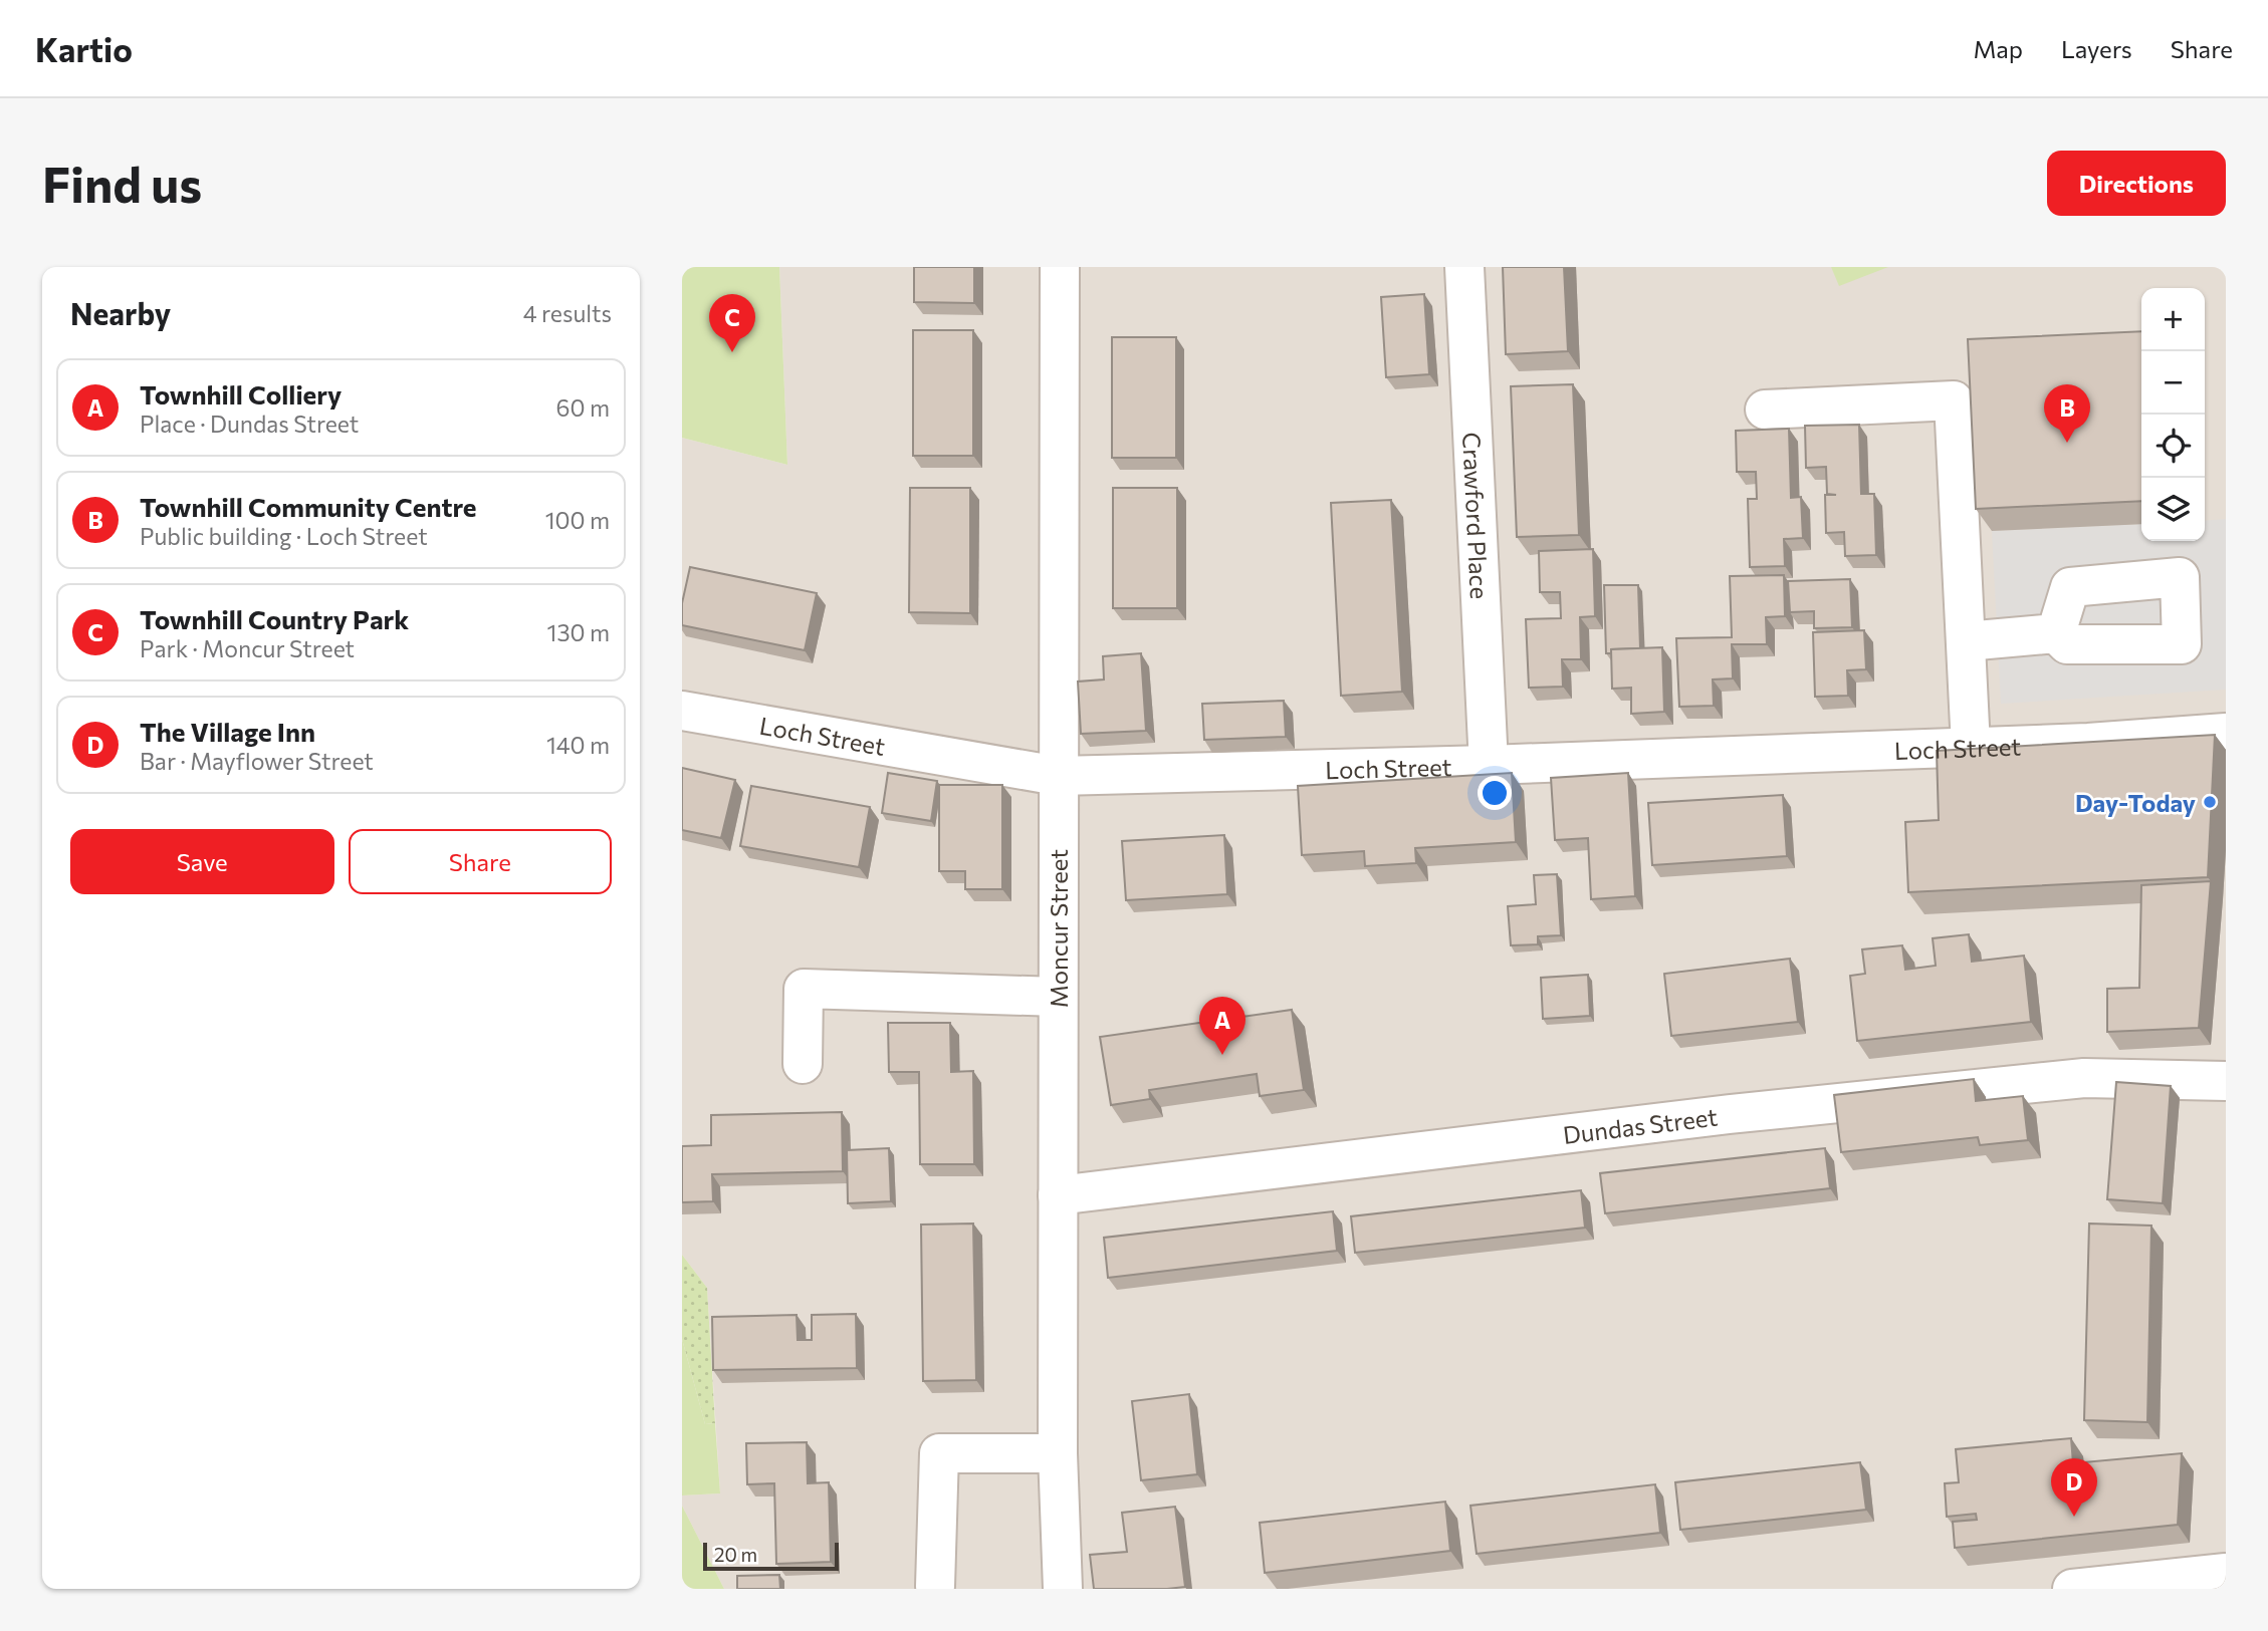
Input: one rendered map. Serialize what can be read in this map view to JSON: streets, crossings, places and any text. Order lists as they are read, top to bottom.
{
  "streets": {
    "street": [
      "Crawford Place",
      "Loch Street",
      "Moncur Street",
      "Dundas Street"
    ]
  },
  "crossings": [
    ["Crawford Place", "Loch Street"],
    ["Loch Street", "Moncur Street"],
    ["Moncur Street", "Dundas Street"]
  ],
  "places": ["Day-Today"],
  "scale_bar": "20 m",
  "page": {
    "header": "Kartio",
    "nav": ["Map", "Layers", "Share"],
    "buttons": [
      "Directions",
      ["Save", "Share"]
    ],
    "title": "Find us",
    "heading": ["Nearby", "4 results"],
    "map_buttons": ["+", "−"],
    "pins": [
      "C",
      "B",
      "A",
      "D"
    ],
    "list": [
      {
        "mark": "A",
        "name": "Townhill Colliery",
        "note": "Place · Dundas Street",
        "value": "60 m"
      },
      {
        "mark": "B",
        "name": "Townhill Community Centre",
        "note": "Public building · Loch Street",
        "value": "100 m"
      },
      {
        "mark": "C",
        "name": "Townhill Country Park",
        "note": "Park · Moncur Street",
        "value": "130 m"
      },
      {
        "mark": "D",
        "name": "The Village Inn",
        "note": "Bar · Mayflower Street",
        "value": "140 m"
      }
    ],
    "scale": "20 m"
  }
}
